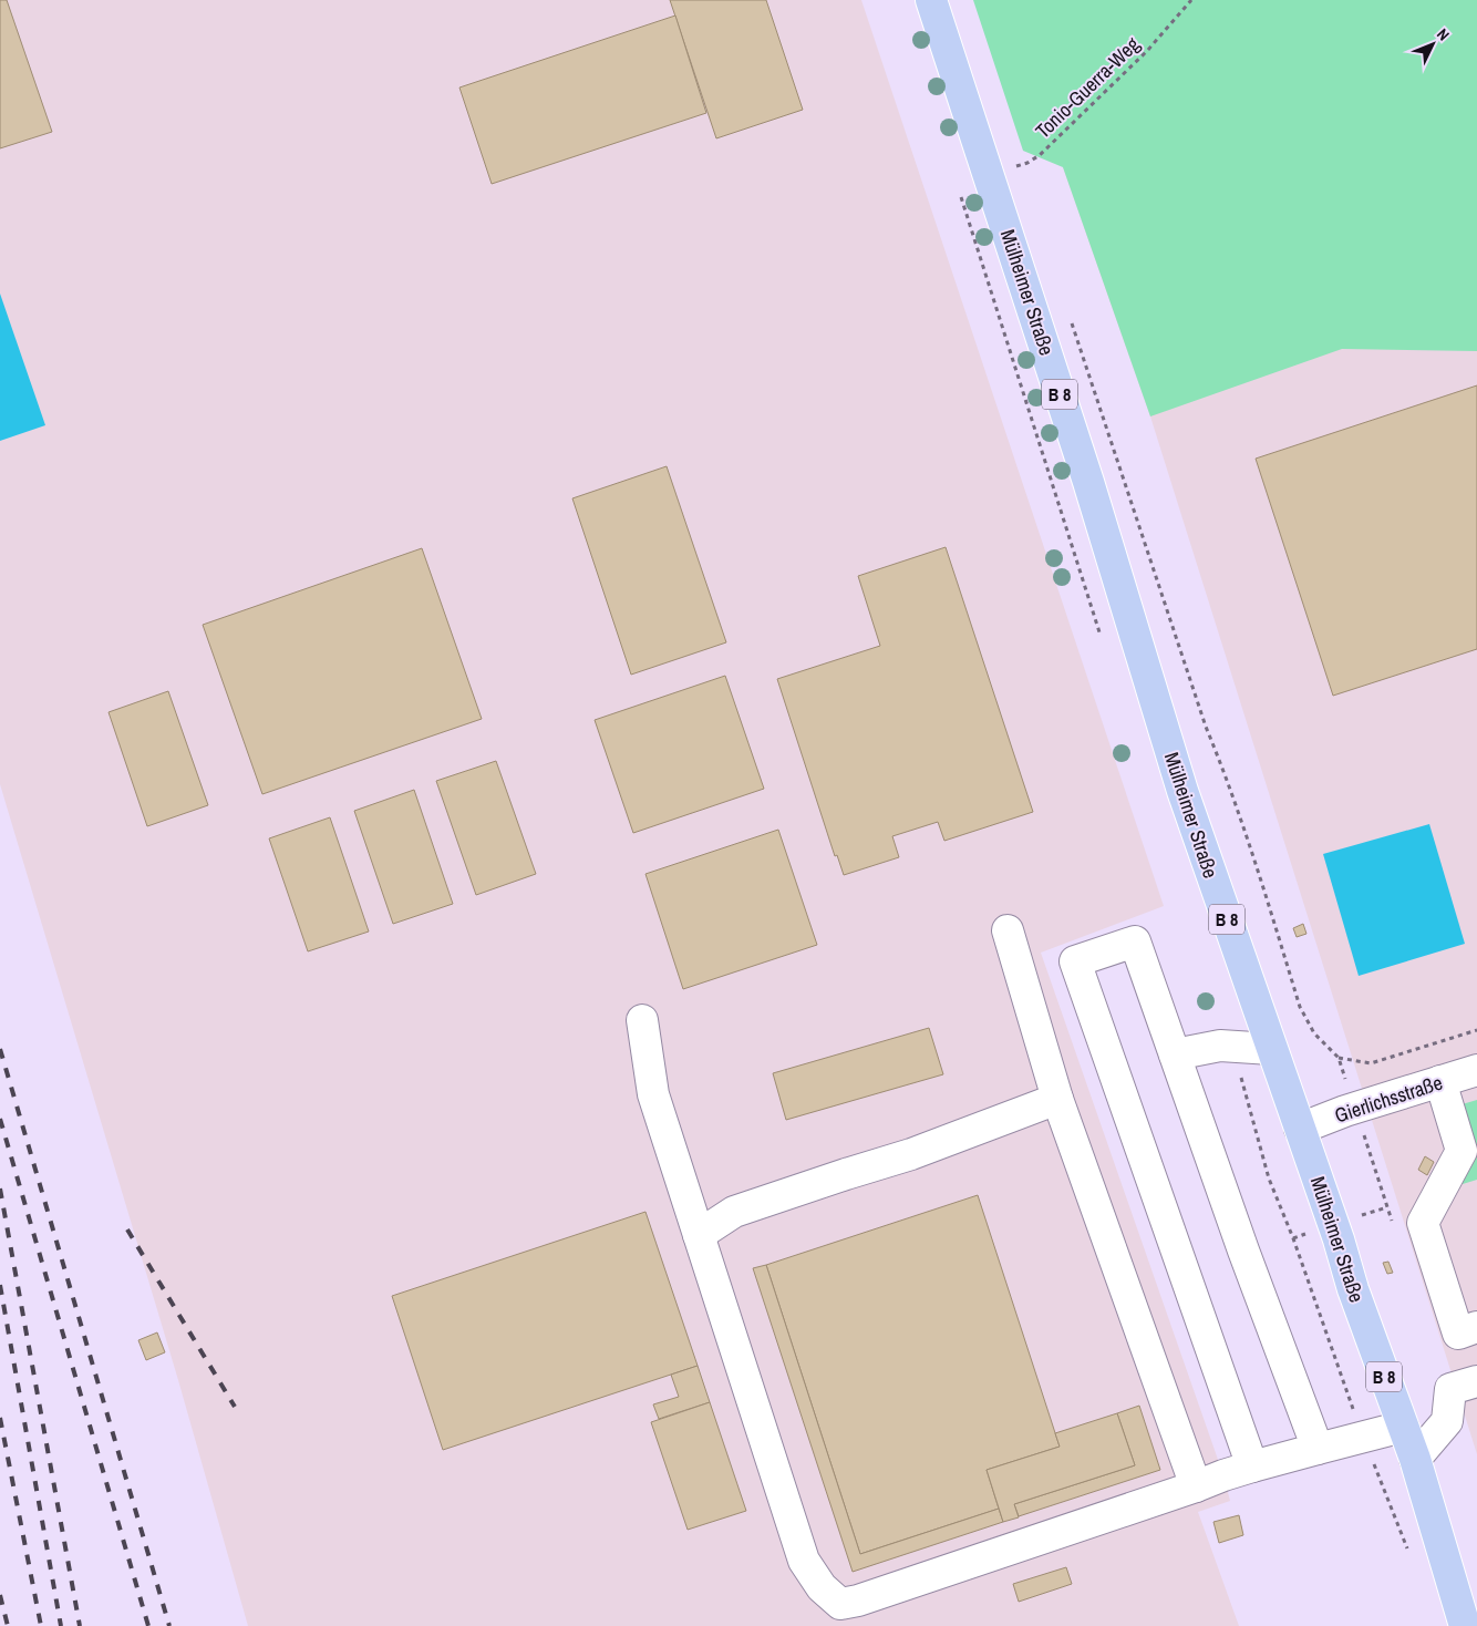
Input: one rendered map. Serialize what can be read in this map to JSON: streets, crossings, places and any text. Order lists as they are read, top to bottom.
{
  "streets": {
    "main road": ["Mülheimer Straße", "B 8"],
    "street": ["Gierlichsstraße"],
    "path": ["Tonio-Guerra-Weg"]
  },
  "crossings": [
    ["Tonio-Guerra-Weg", "Mülheimer Straße"],
    ["Mülheimer Straße", "Gierlichsstraße"]
  ],
  "north": "top right"
}
